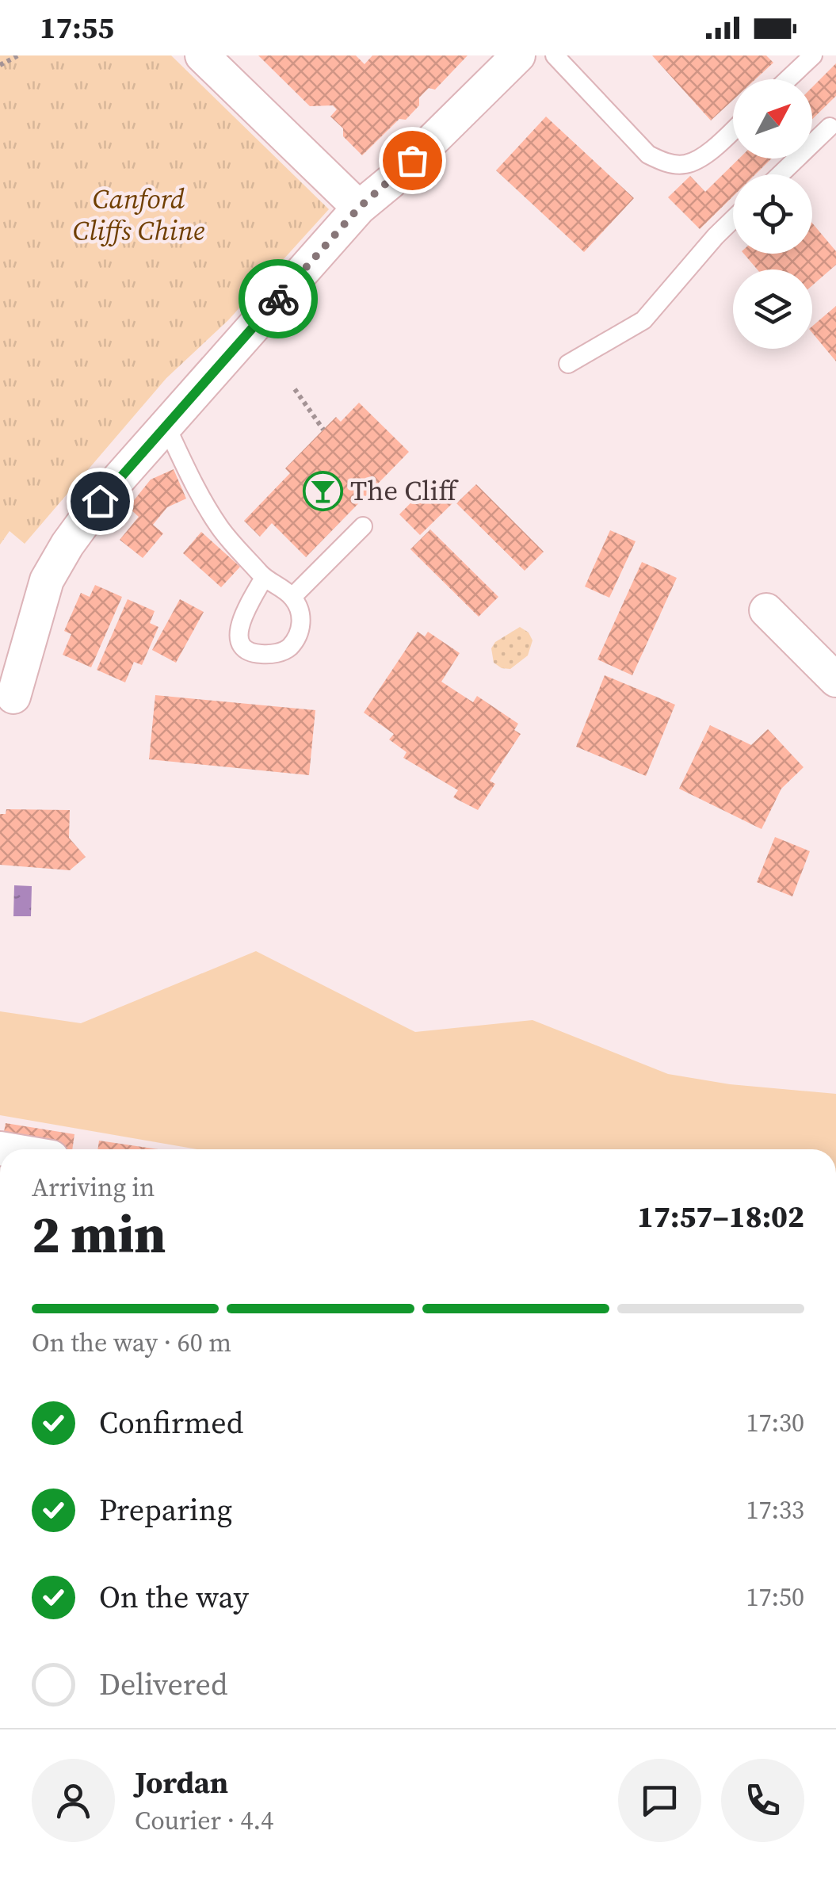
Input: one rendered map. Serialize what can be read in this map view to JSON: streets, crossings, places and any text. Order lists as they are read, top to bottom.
{
  "parks": ["Canford Cliffs Chine"],
  "places": {
    "bar": ["The Cliff"]
  },
  "north": "top right",
  "page": {
    "status": "17:55",
    "heading": ["2 min", "Arriving in", "17:57–18:02"],
    "panel": ["Jordan", "Courier · 4.4"],
    "bar": "On the way · 60 m",
    "list": [
      ["Confirmed", "17:30"],
      ["Preparing", "17:33"],
      ["On the way", "17:50"],
      "Delivered"
    ]
  }
}
